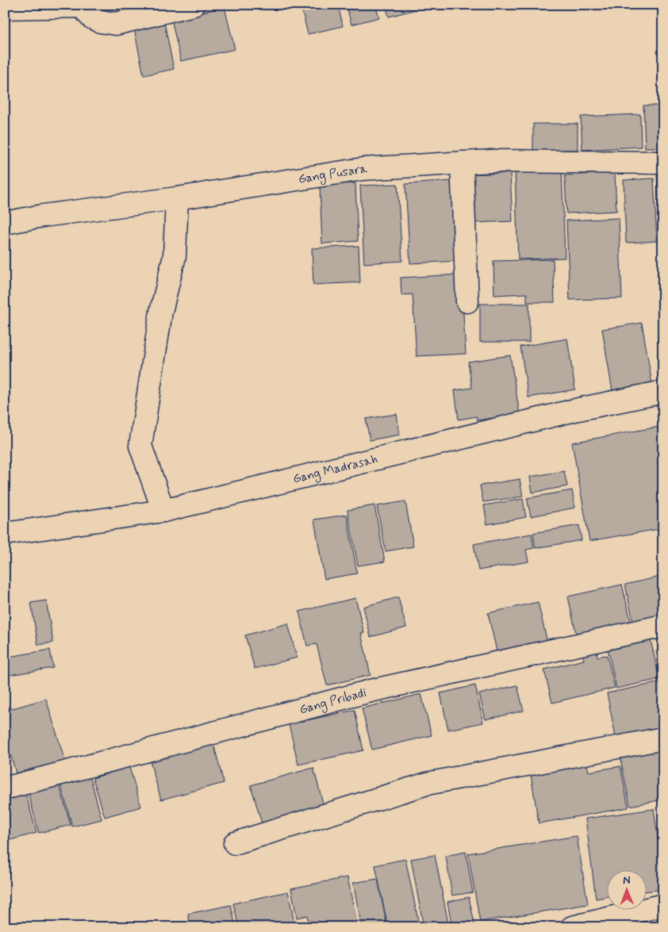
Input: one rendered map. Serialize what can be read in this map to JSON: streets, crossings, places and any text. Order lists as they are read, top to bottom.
{
  "streets": {
    "street": ["Gang Pusara", "Gang Madrasah", "Gang Pribadi"]
  },
  "north": "top"
}
